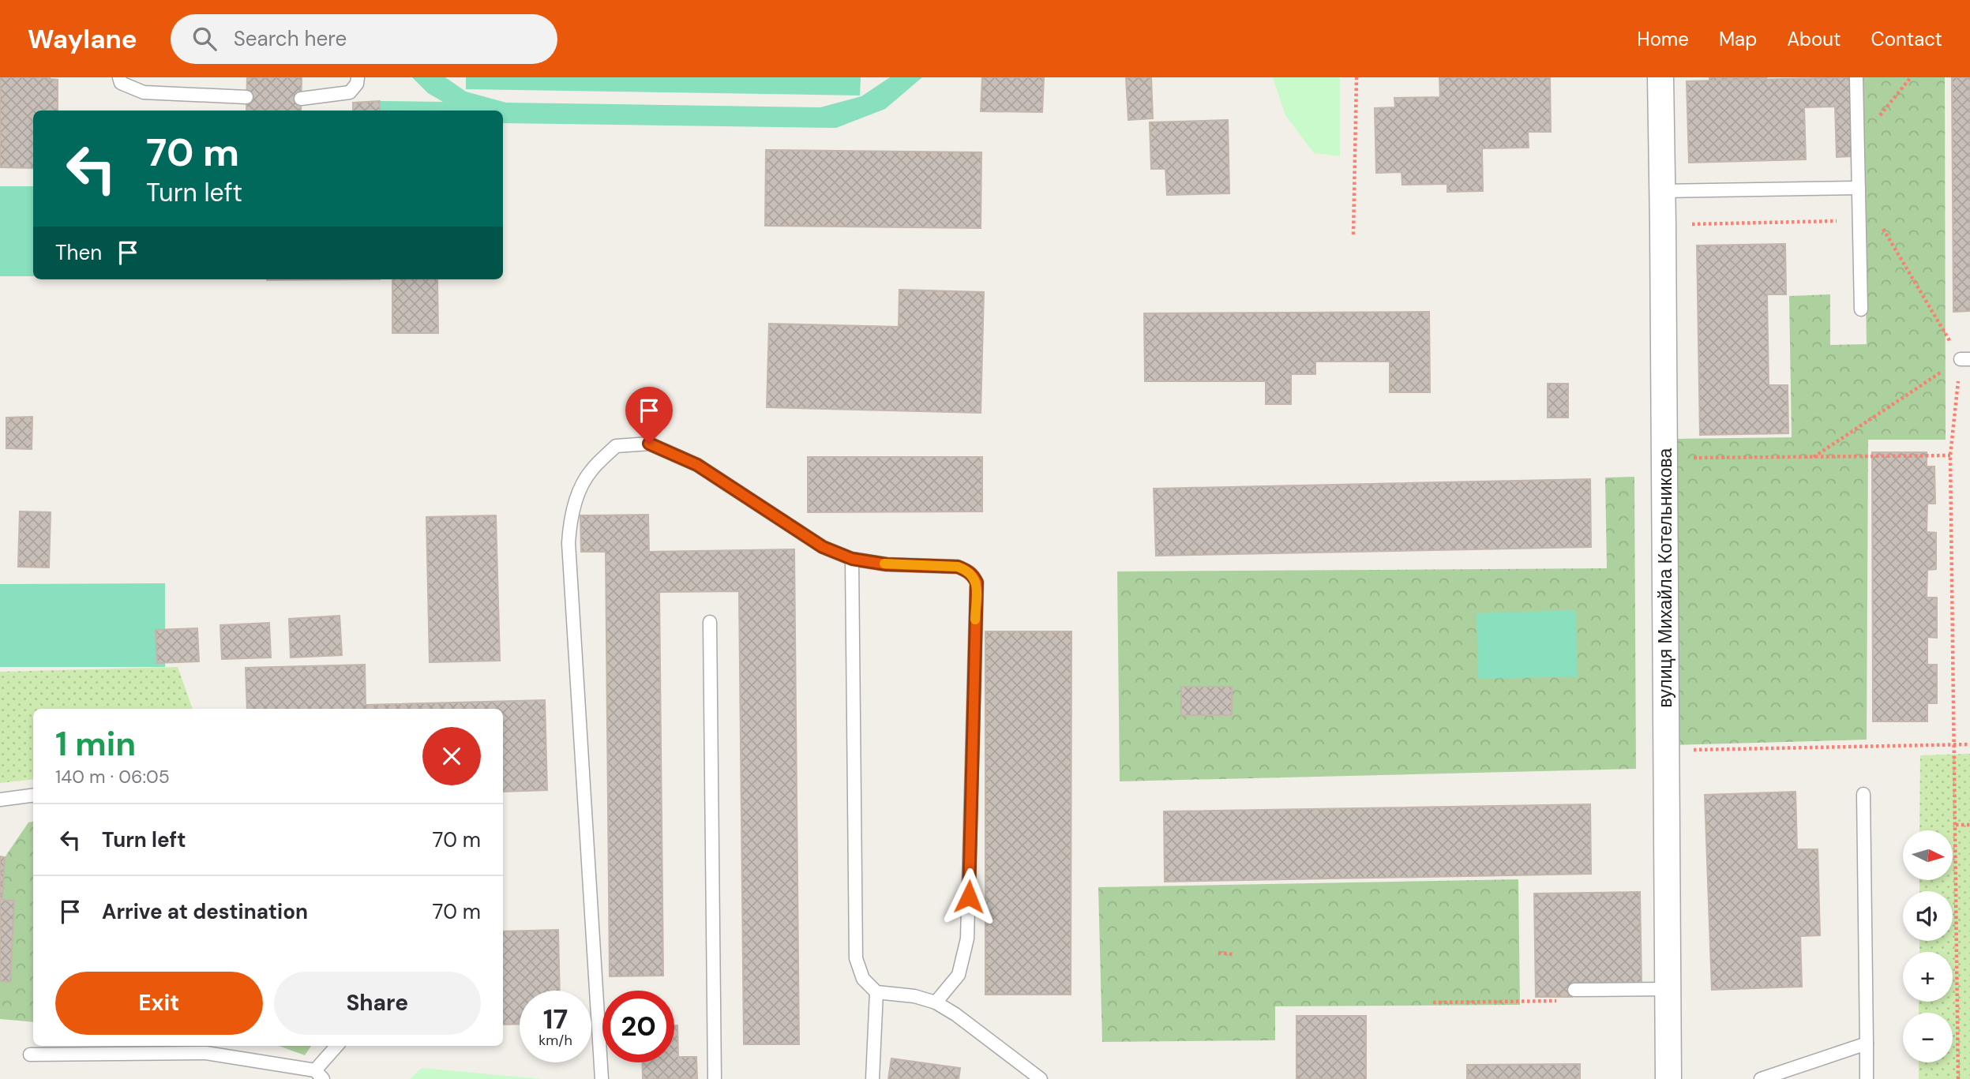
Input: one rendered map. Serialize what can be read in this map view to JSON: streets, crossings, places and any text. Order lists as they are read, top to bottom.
{
  "streets": {
    "street": ["вулиця Михайла Котельникова"]
  },
  "north": "right",
  "page": {
    "header": "Waylane",
    "search": "Search here",
    "nav": [
      "Home",
      "Map",
      "About",
      "Contact"
    ],
    "turn": ["70 m", "Turn left"],
    "then": "Then",
    "heading": ["1 min", "140 m · 06:05"],
    "list": [
      {
        "name": "Turn left",
        "value": "70 m"
      },
      {
        "name": "Arrive at destination",
        "value": "70 m"
      }
    ],
    "map_buttons": ["+", "−"],
    "buttons": ["Exit", "Share"],
    "speed": "17 km/h",
    "limit": "20"
  }
}
